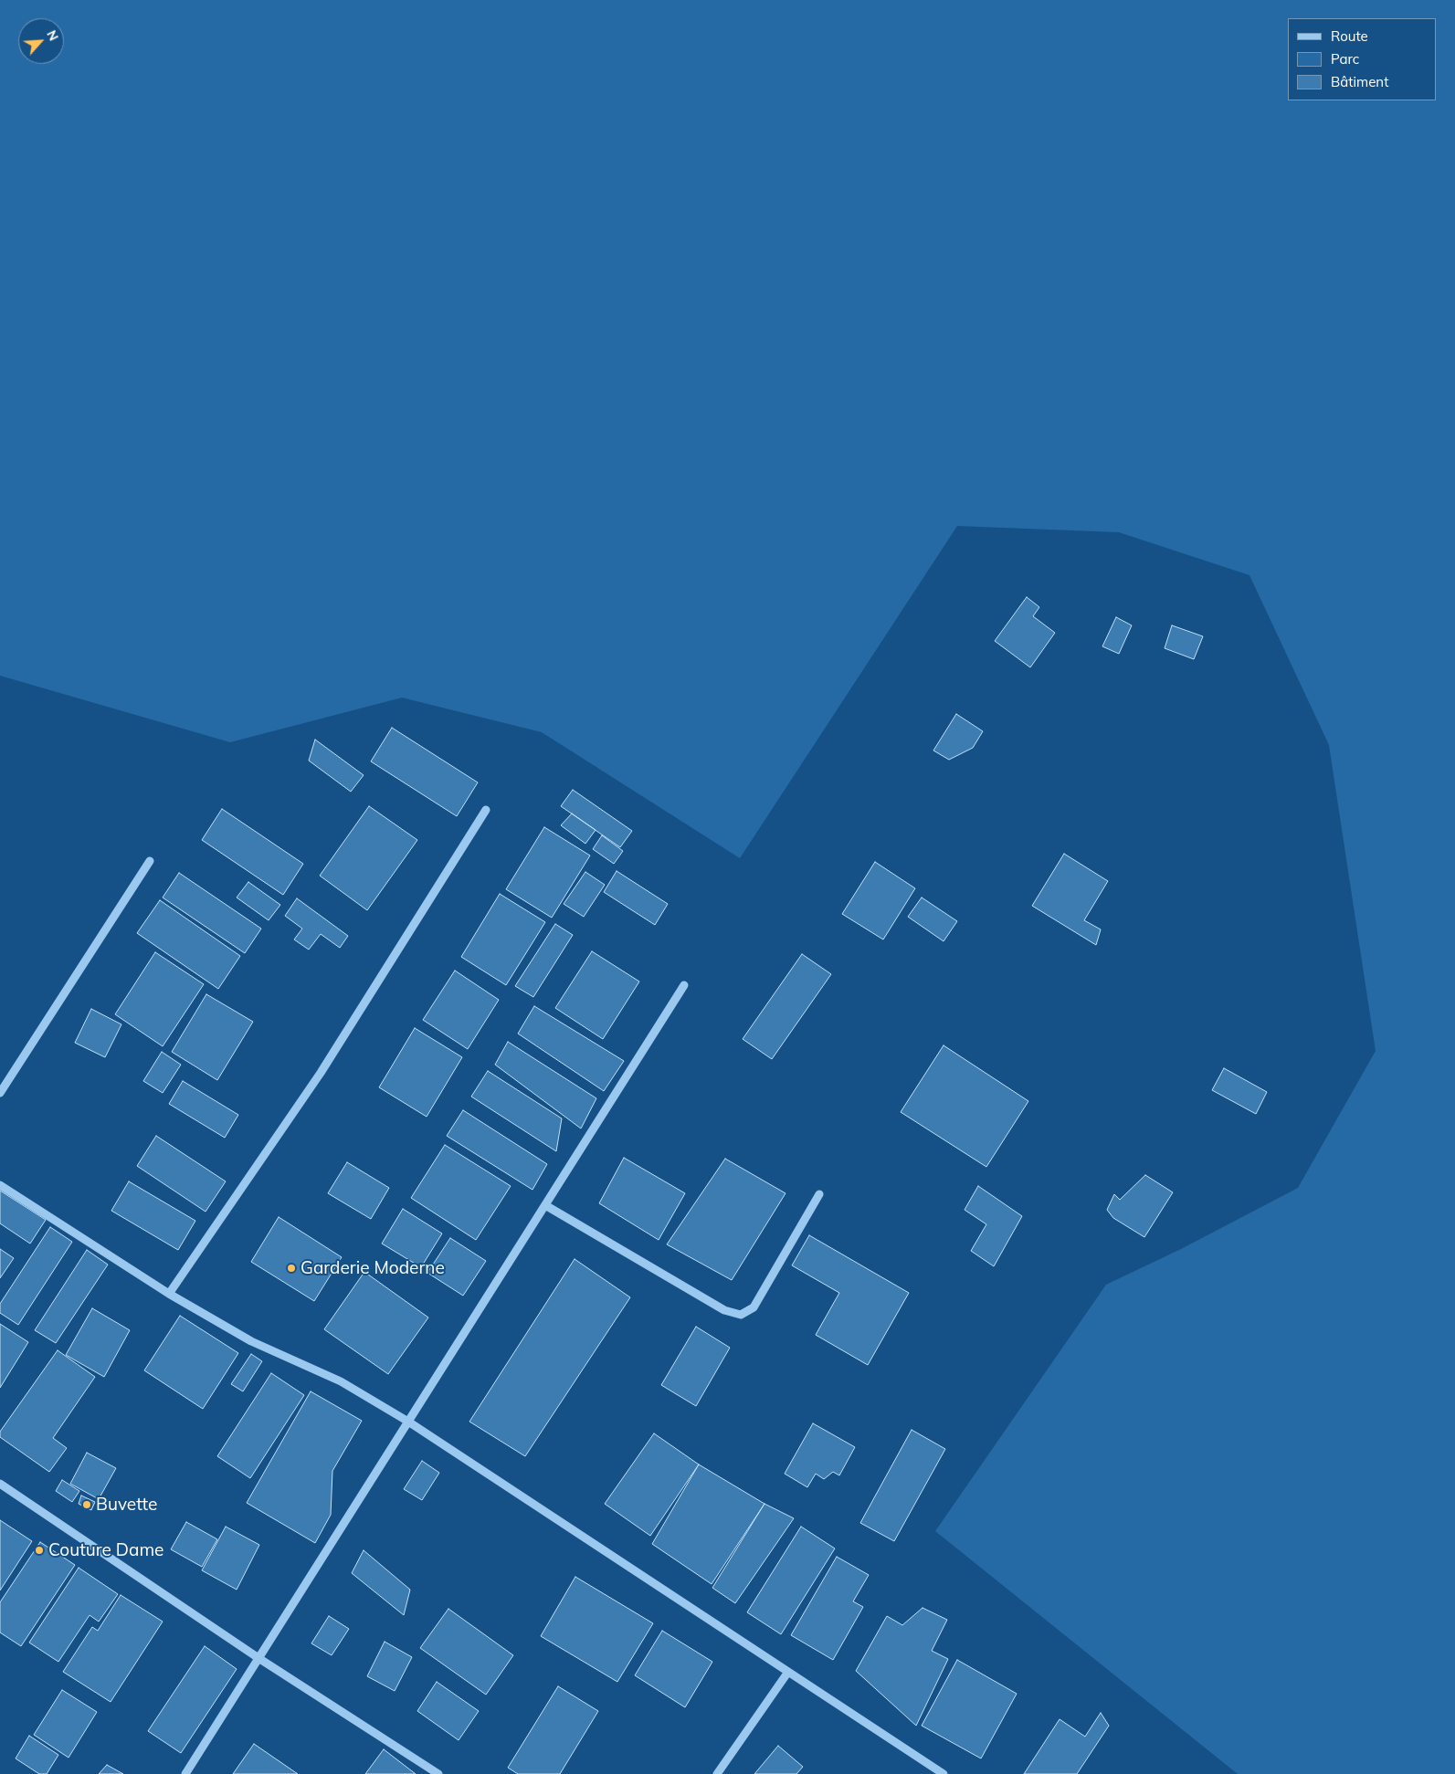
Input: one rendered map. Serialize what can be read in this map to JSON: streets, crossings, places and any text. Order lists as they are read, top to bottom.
{
  "places": ["Garderie Moderne", "Buvette", "Couture Dame"],
  "legend": ["Route", "Parc", "Bâtiment"],
  "north": "top right"
}
